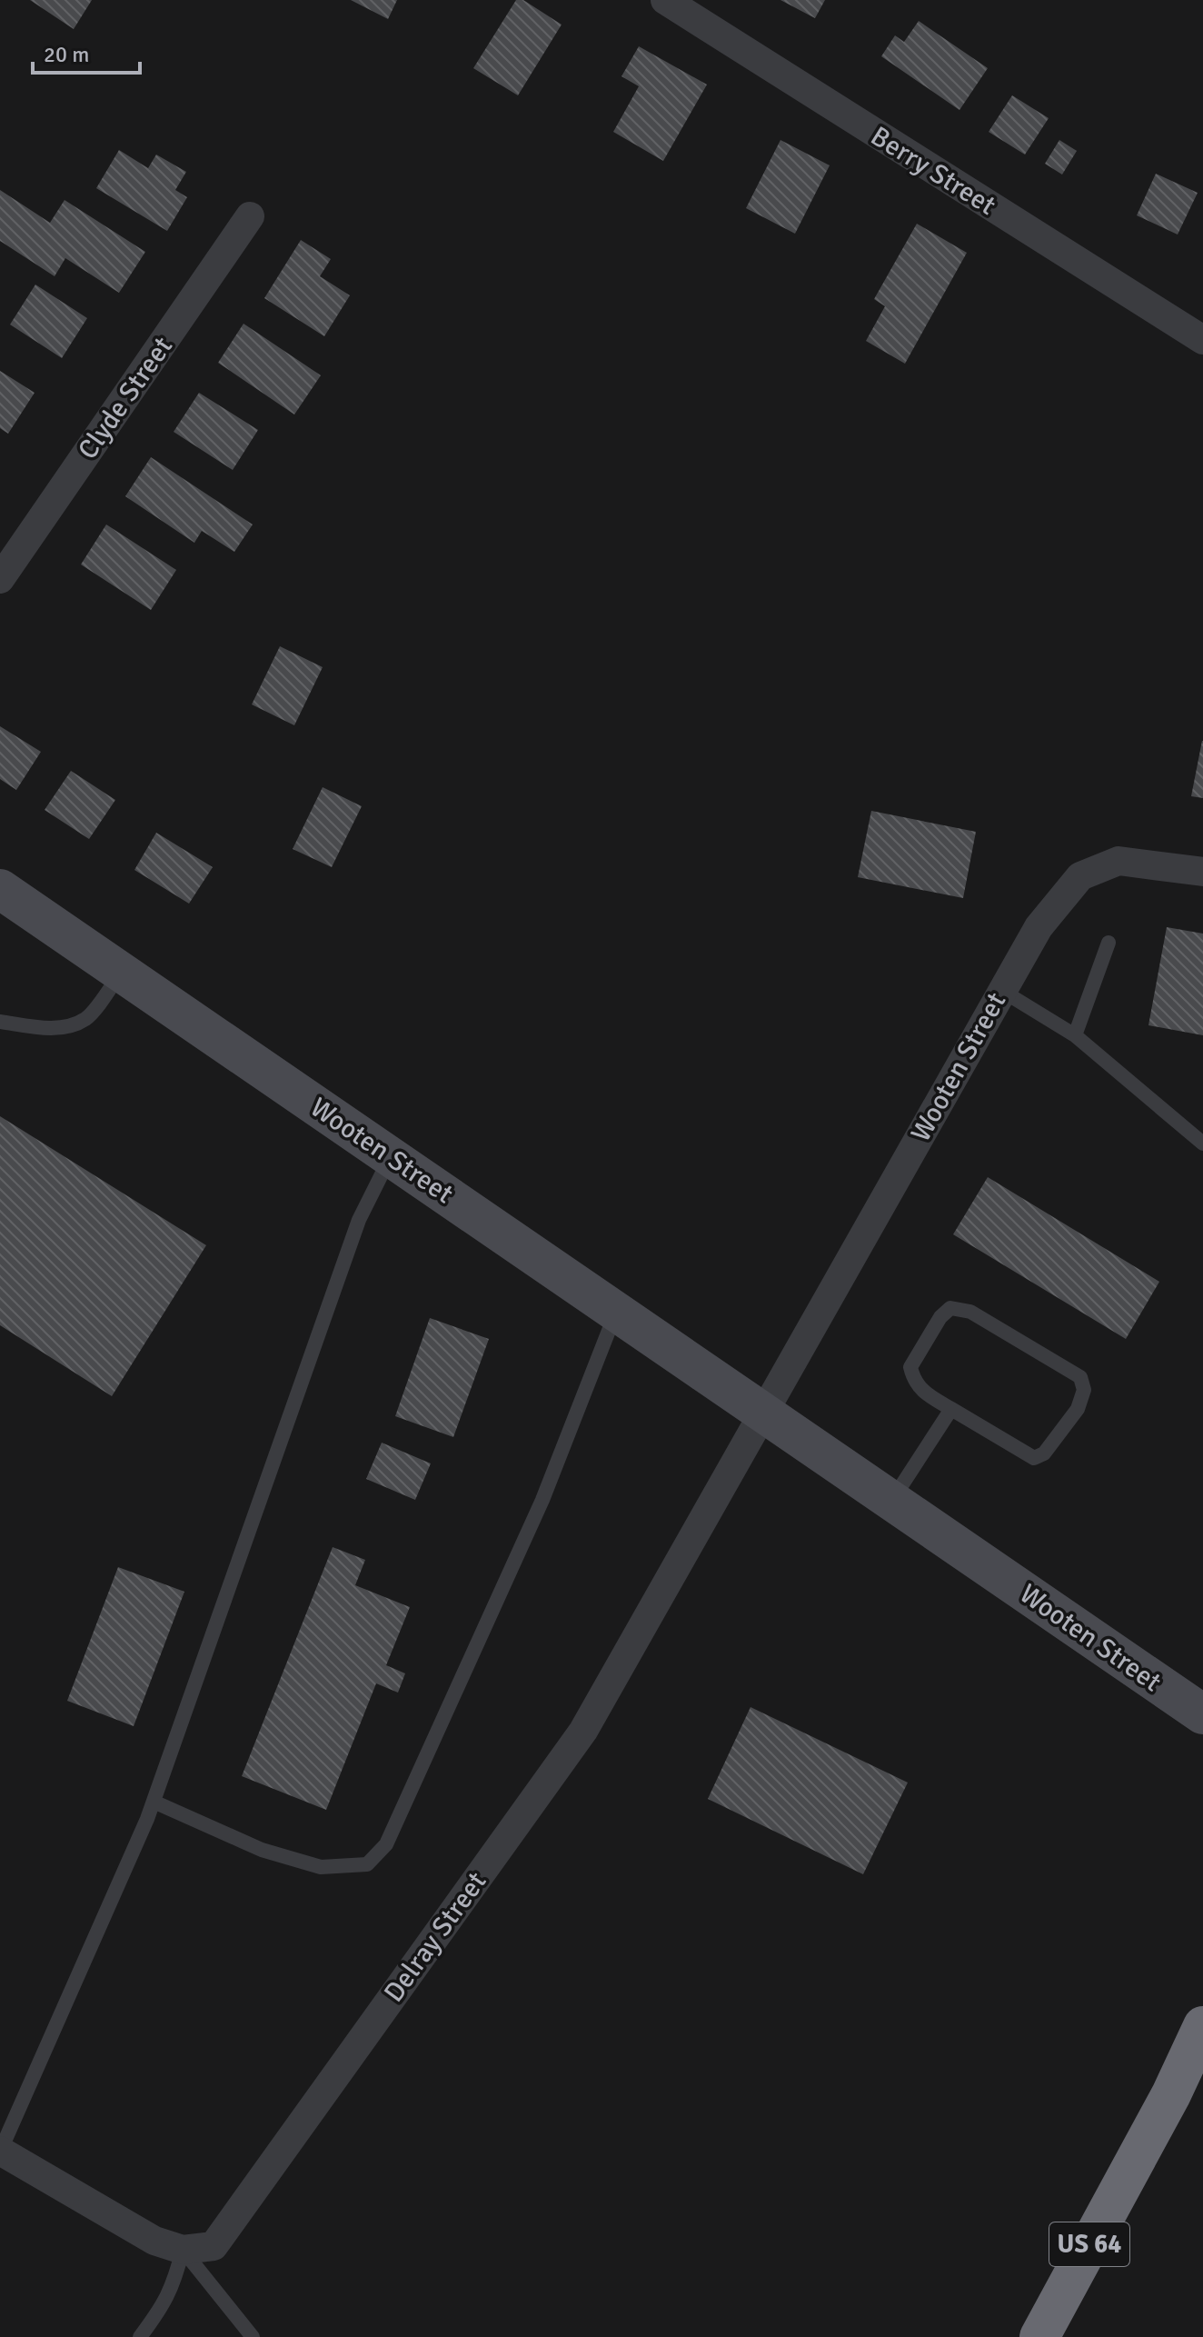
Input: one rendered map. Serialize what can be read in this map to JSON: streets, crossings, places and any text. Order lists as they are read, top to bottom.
{
  "streets": {
    "highway": ["US 64"],
    "street": [
      "Berry Street",
      "Clyde Street",
      "Wooten Street",
      "Delray Street"
    ]
  },
  "crossings": [
    ["Wooten Street", "Delray Street"]
  ],
  "scale_bar": "20 m"
}
